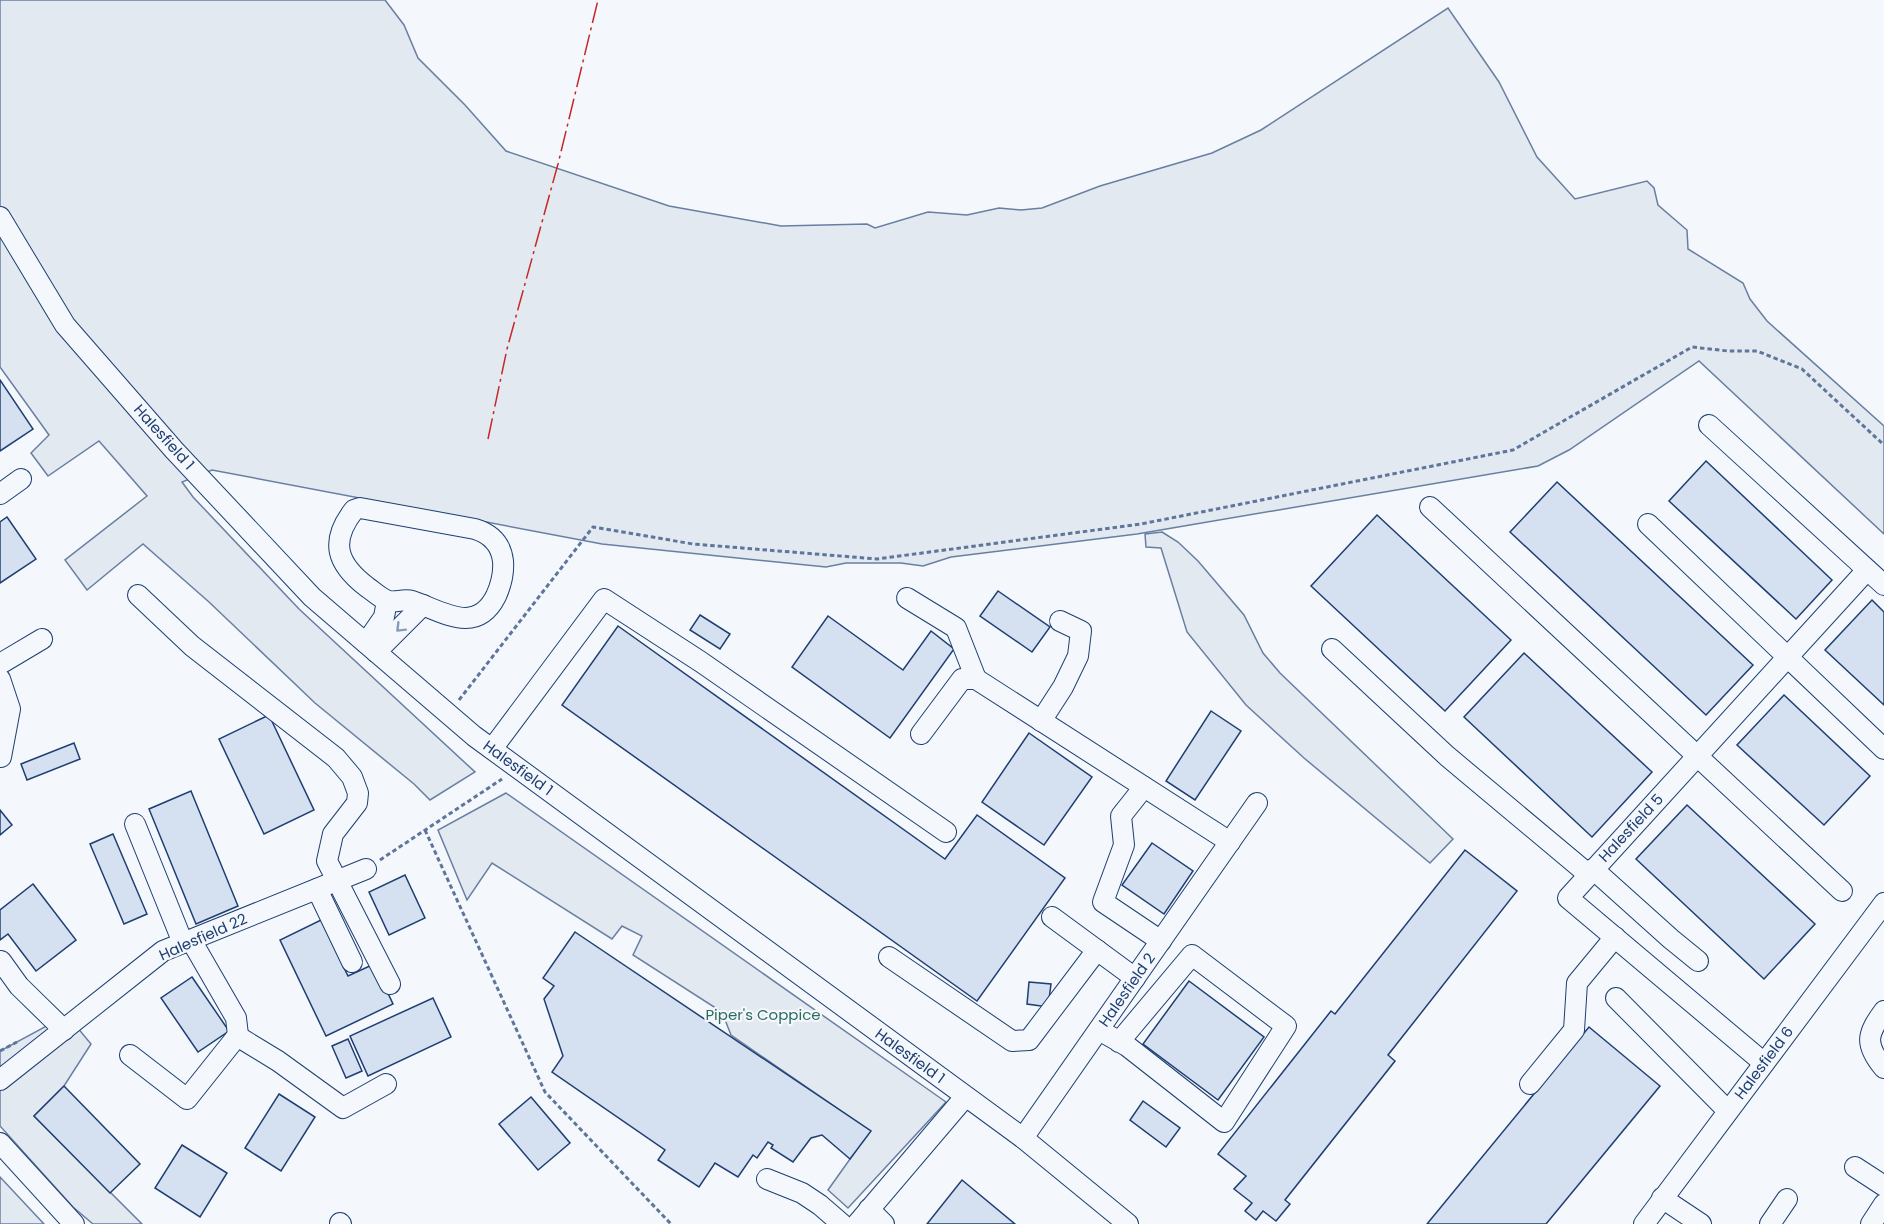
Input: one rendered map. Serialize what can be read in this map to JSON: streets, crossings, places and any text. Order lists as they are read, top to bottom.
{
  "streets": {
    "street": [
      "Halesfield 1",
      "Halesfield 5",
      "Halesfield 22",
      "Halesfield 2",
      "Halesfield 6"
    ]
  },
  "crossings": [
    ["Halesfield 1", "Halesfield 2"],
    ["Halesfield 5", "Halesfield 6"]
  ],
  "parks": ["Piper's Coppice"]
}
